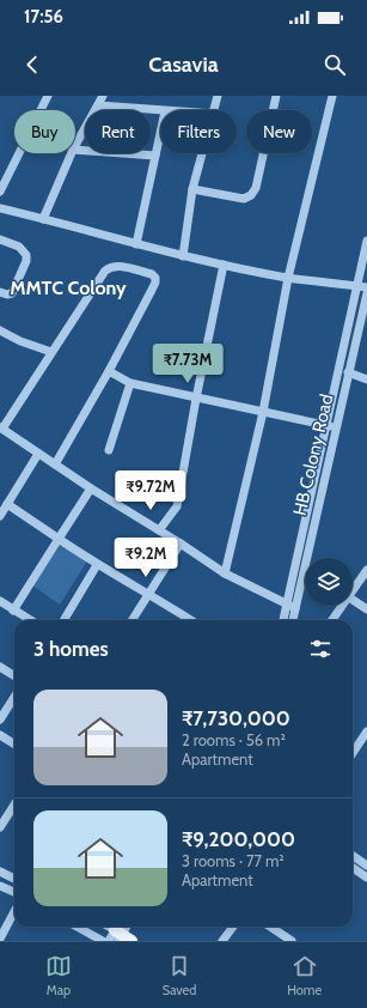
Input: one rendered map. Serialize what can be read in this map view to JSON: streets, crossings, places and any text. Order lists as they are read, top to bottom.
{
  "streets": {
    "street": ["HB Colony Road"]
  },
  "districts": ["MMTC Colony"],
  "page": {
    "status": "17:56",
    "header": "Casavia",
    "chip": [
      "Buy",
      "Rent",
      "Filters",
      "New"
    ],
    "price": ["₹7.73M", "₹9.72M", "₹9.2M"],
    "heading": "3 homes",
    "list": [
      {
        "name": "₹7,730,000",
        "note": "2 rooms · 56 m² · Apartment"
      },
      {
        "name": "₹9,200,000",
        "note": "3 rooms · 77 m² · Apartment"
      }
    ],
    "tabs": ["Map", "Saved", "Home"]
  }
}
